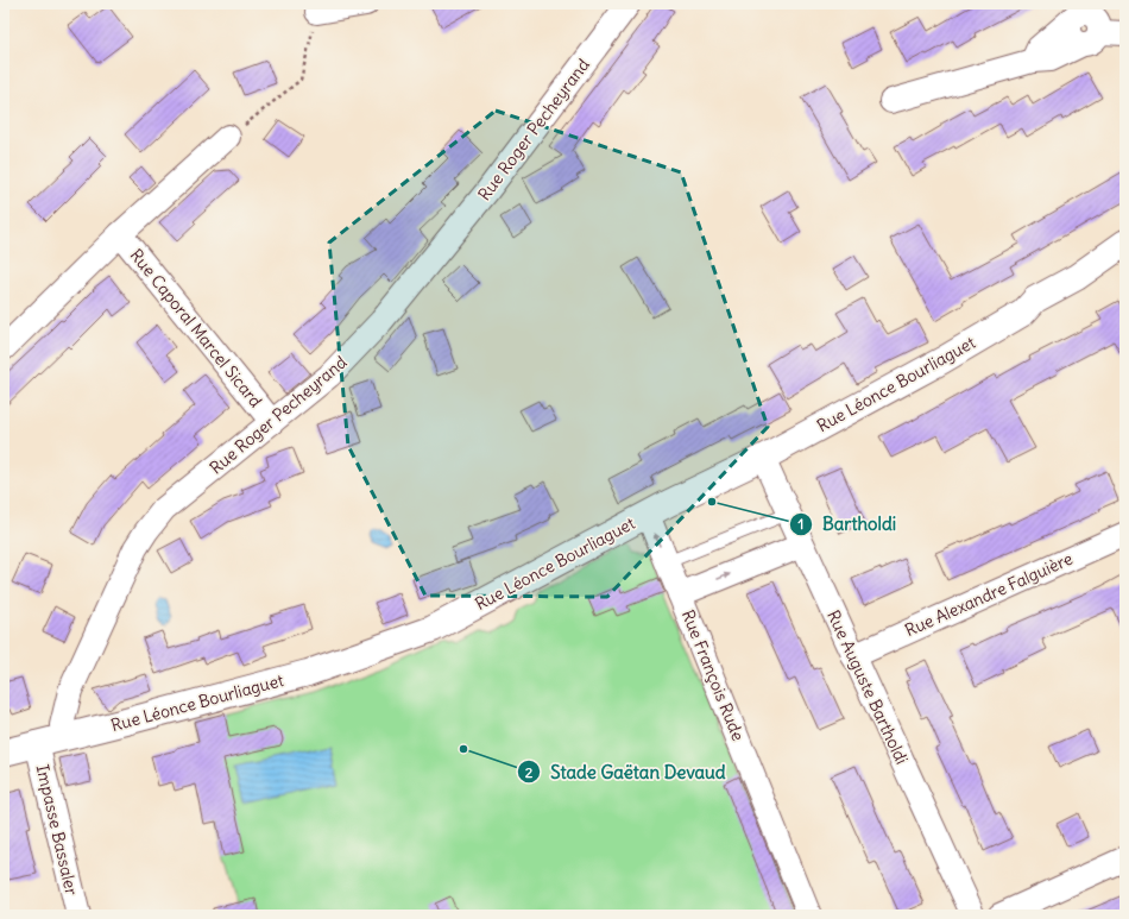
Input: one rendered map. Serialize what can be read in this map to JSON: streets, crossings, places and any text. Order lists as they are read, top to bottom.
{
  "streets": {
    "main road": ["Rue Léonce Bourliaguet"],
    "street": [
      "Rue Roger Pecheyrand",
      "Rue Caporal Marcel Sicard",
      "Rue Alexandre Falguière",
      "Rue François Rude",
      "Rue Auguste Bartholdi",
      "Impasse Bassaler"
    ]
  },
  "crossings": [
    ["Rue Roger Pecheyrand", "Rue Caporal Marcel Sicard"],
    ["Rue Roger Pecheyrand", "Rue Léonce Bourliaguet"],
    ["Rue Roger Pecheyrand", "Impasse Bassaler"],
    ["Rue Léonce Bourliaguet", "Rue François Rude"],
    ["Rue Léonce Bourliaguet", "Rue Auguste Bartholdi"],
    ["Rue Léonce Bourliaguet", "Impasse Bassaler"],
    ["Rue Alexandre Falguière", "Rue Auguste Bartholdi"]
  ],
  "places": ["Bartholdi", "Stade Gaëtan Devaud"]
}
